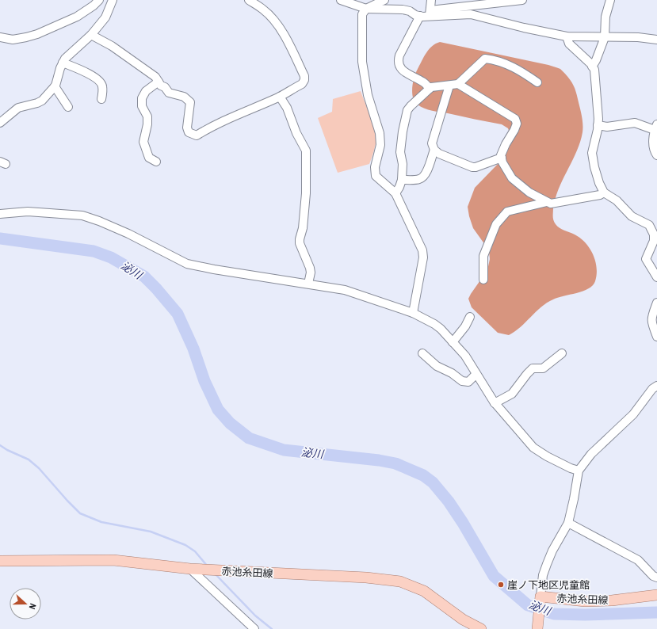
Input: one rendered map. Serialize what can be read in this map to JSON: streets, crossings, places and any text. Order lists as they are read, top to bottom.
{
  "streets": {
    "main road": ["赤池糸田線"]
  },
  "water": ["泌川"],
  "places": ["崖ノ下地区児童館"],
  "north": "right"
}
